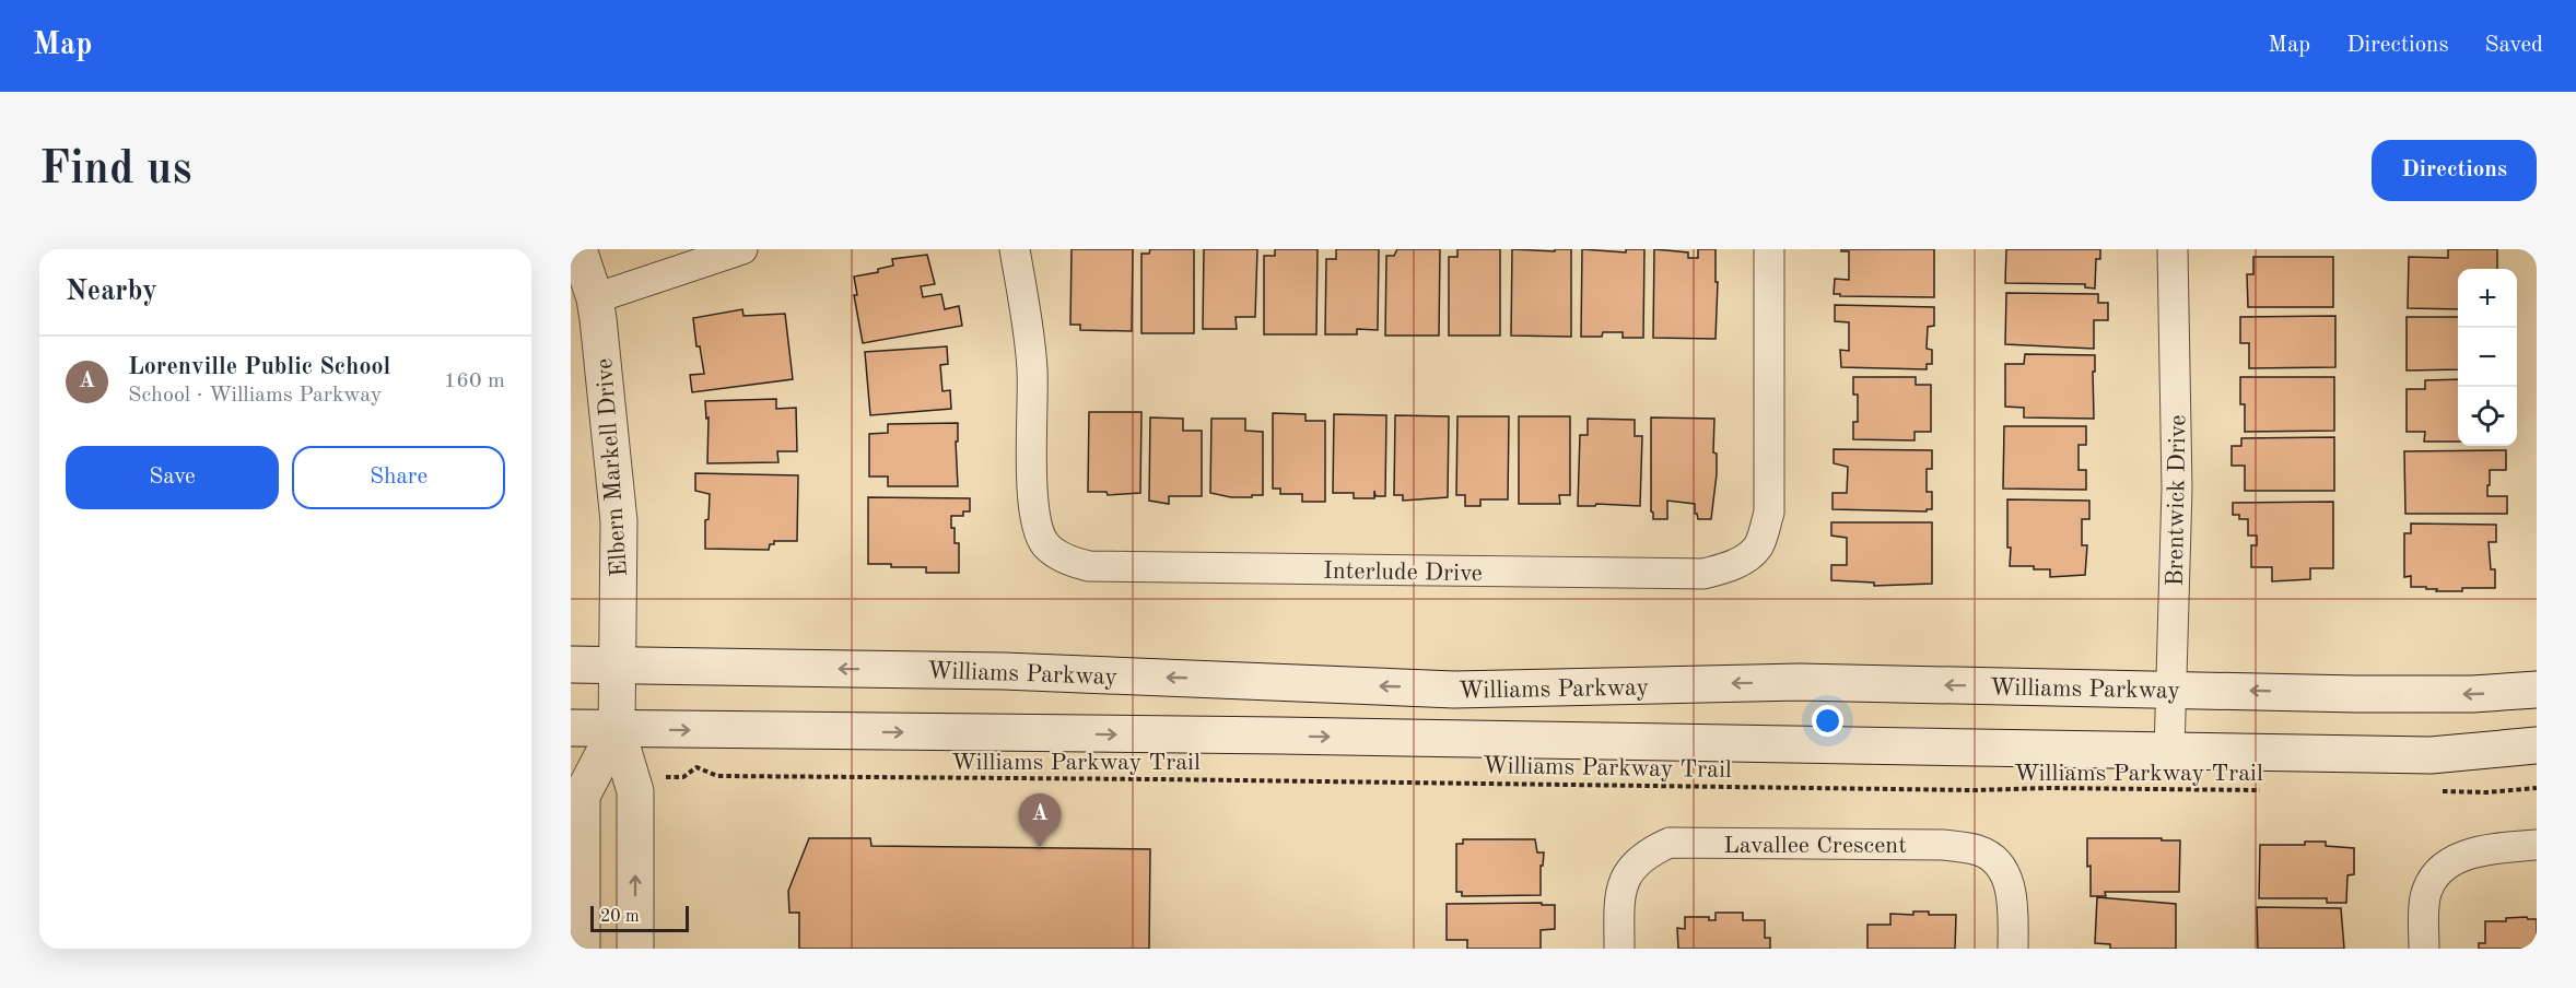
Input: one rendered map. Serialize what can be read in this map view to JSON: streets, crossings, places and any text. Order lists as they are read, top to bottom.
{
  "streets": {
    "main road": ["Elbern Markell Drive", "Williams Parkway"],
    "street": ["Brentwick Drive", "Interlude Drive", "Lavallee Crescent"],
    "path": ["Williams Parkway Trail"]
  },
  "crossings": [
    ["Elbern Markell Drive", "Williams Parkway"],
    ["Brentwick Drive", "Williams Parkway"]
  ],
  "scale_bar": "20 m",
  "page": {
    "header": "Map",
    "nav": ["Map", "Directions", "Saved"],
    "buttons": [
      "Directions",
      ["Save", "Share"]
    ],
    "title": "Find us",
    "heading": "Nearby",
    "map_buttons": ["+", "−"],
    "list": [
      {
        "mark": "A",
        "name": "Lorenville Public School",
        "note": "School · Williams Parkway",
        "value": "160 m"
      }
    ],
    "pins": "A",
    "scale": "20 m"
  }
}
